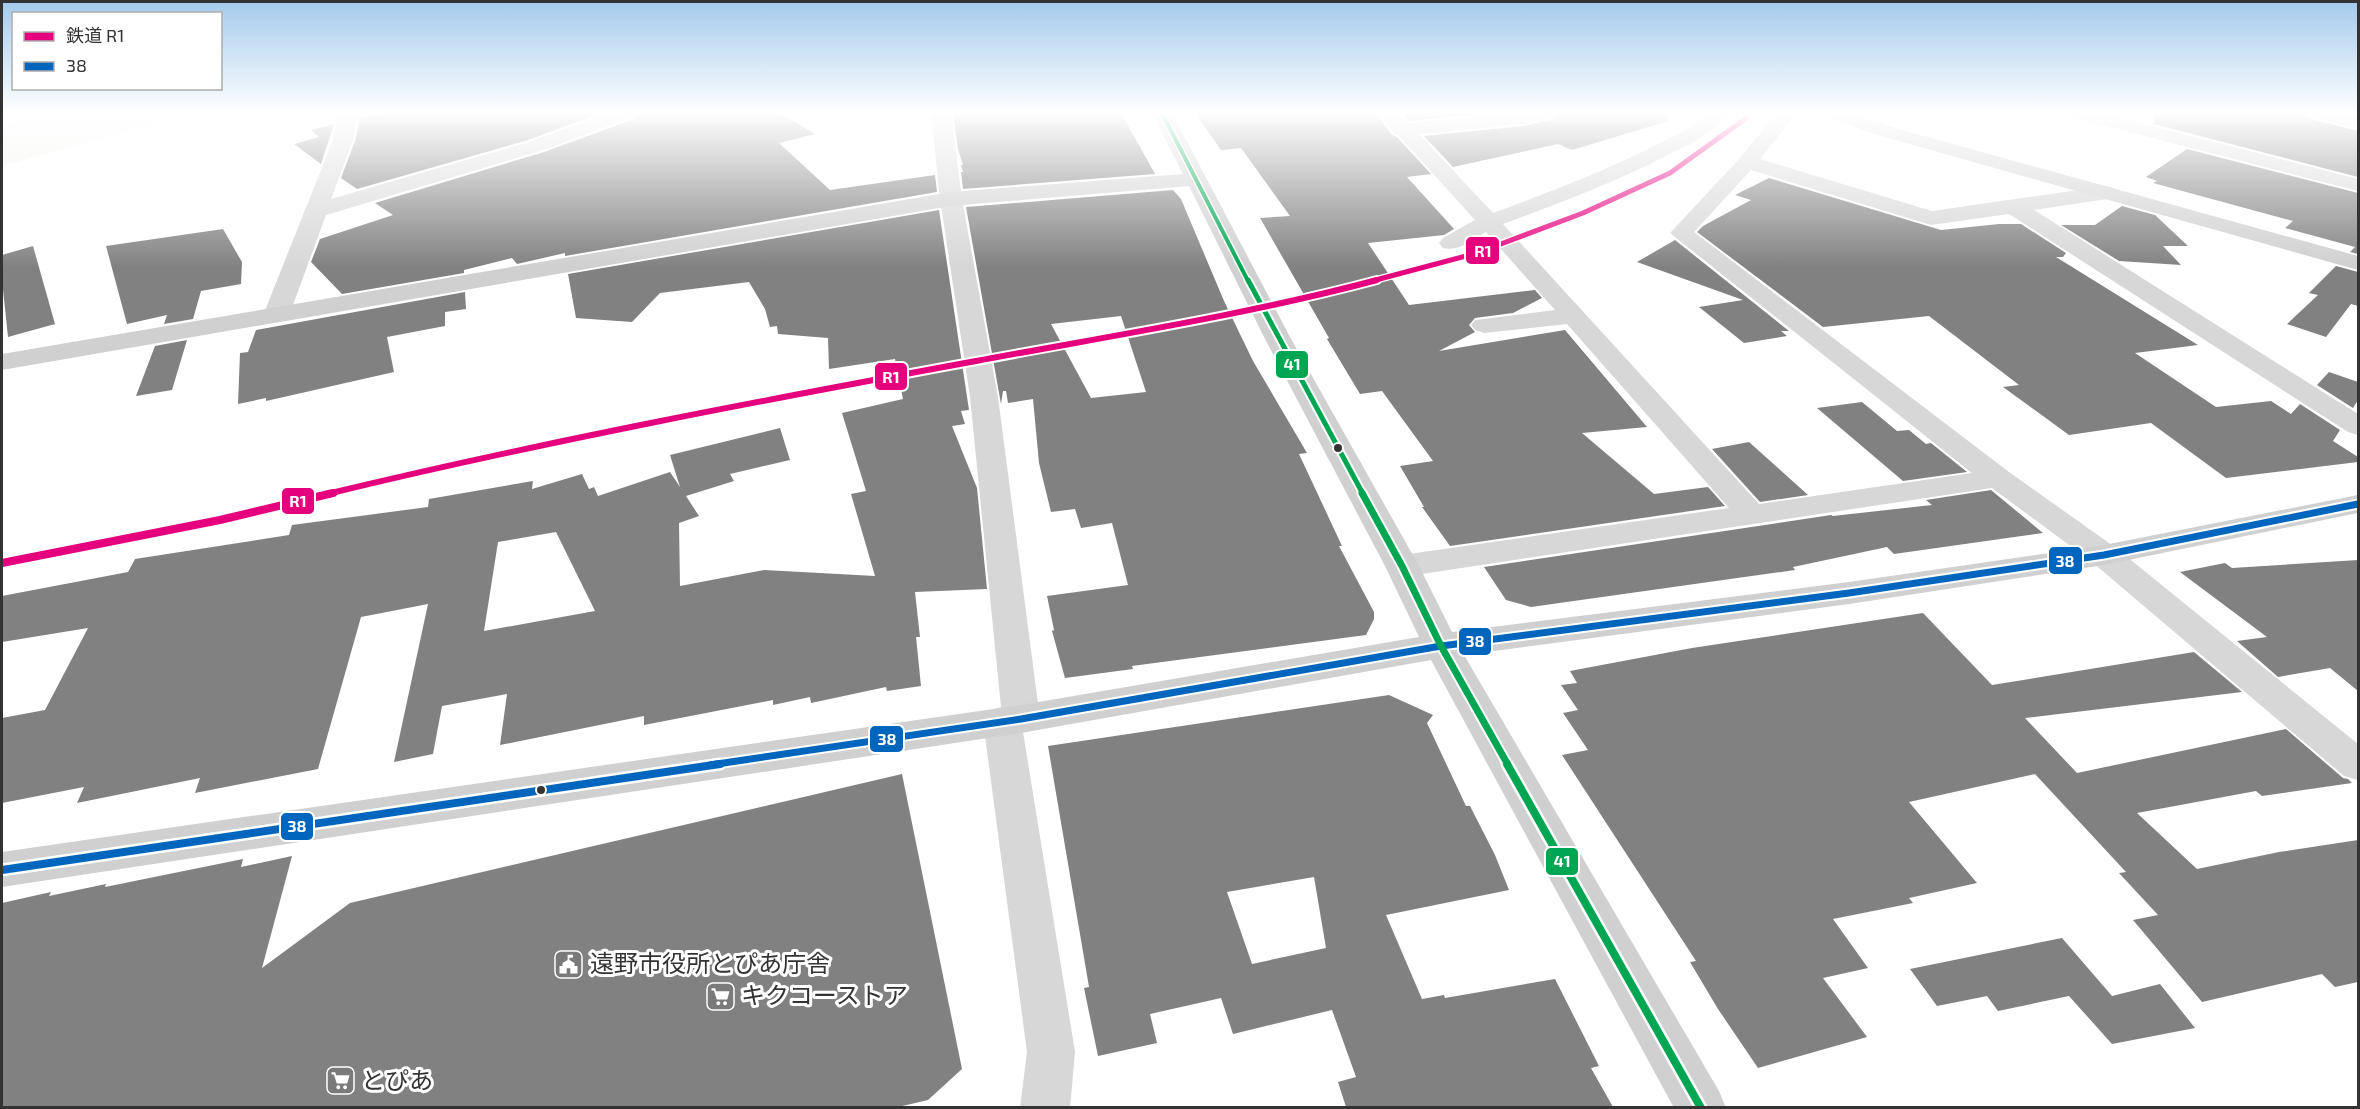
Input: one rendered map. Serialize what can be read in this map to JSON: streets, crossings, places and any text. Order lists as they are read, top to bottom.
{
  "places": {
    "public building": ["遠野市役所とぴあ庁舎"],
    "supermarket": ["キクコーストア", "とぴあ"]
  },
  "lines": ["rail line R1", "transit line 41", "transit line 38"],
  "legend": ["鉄道 R1", "38"]
}
